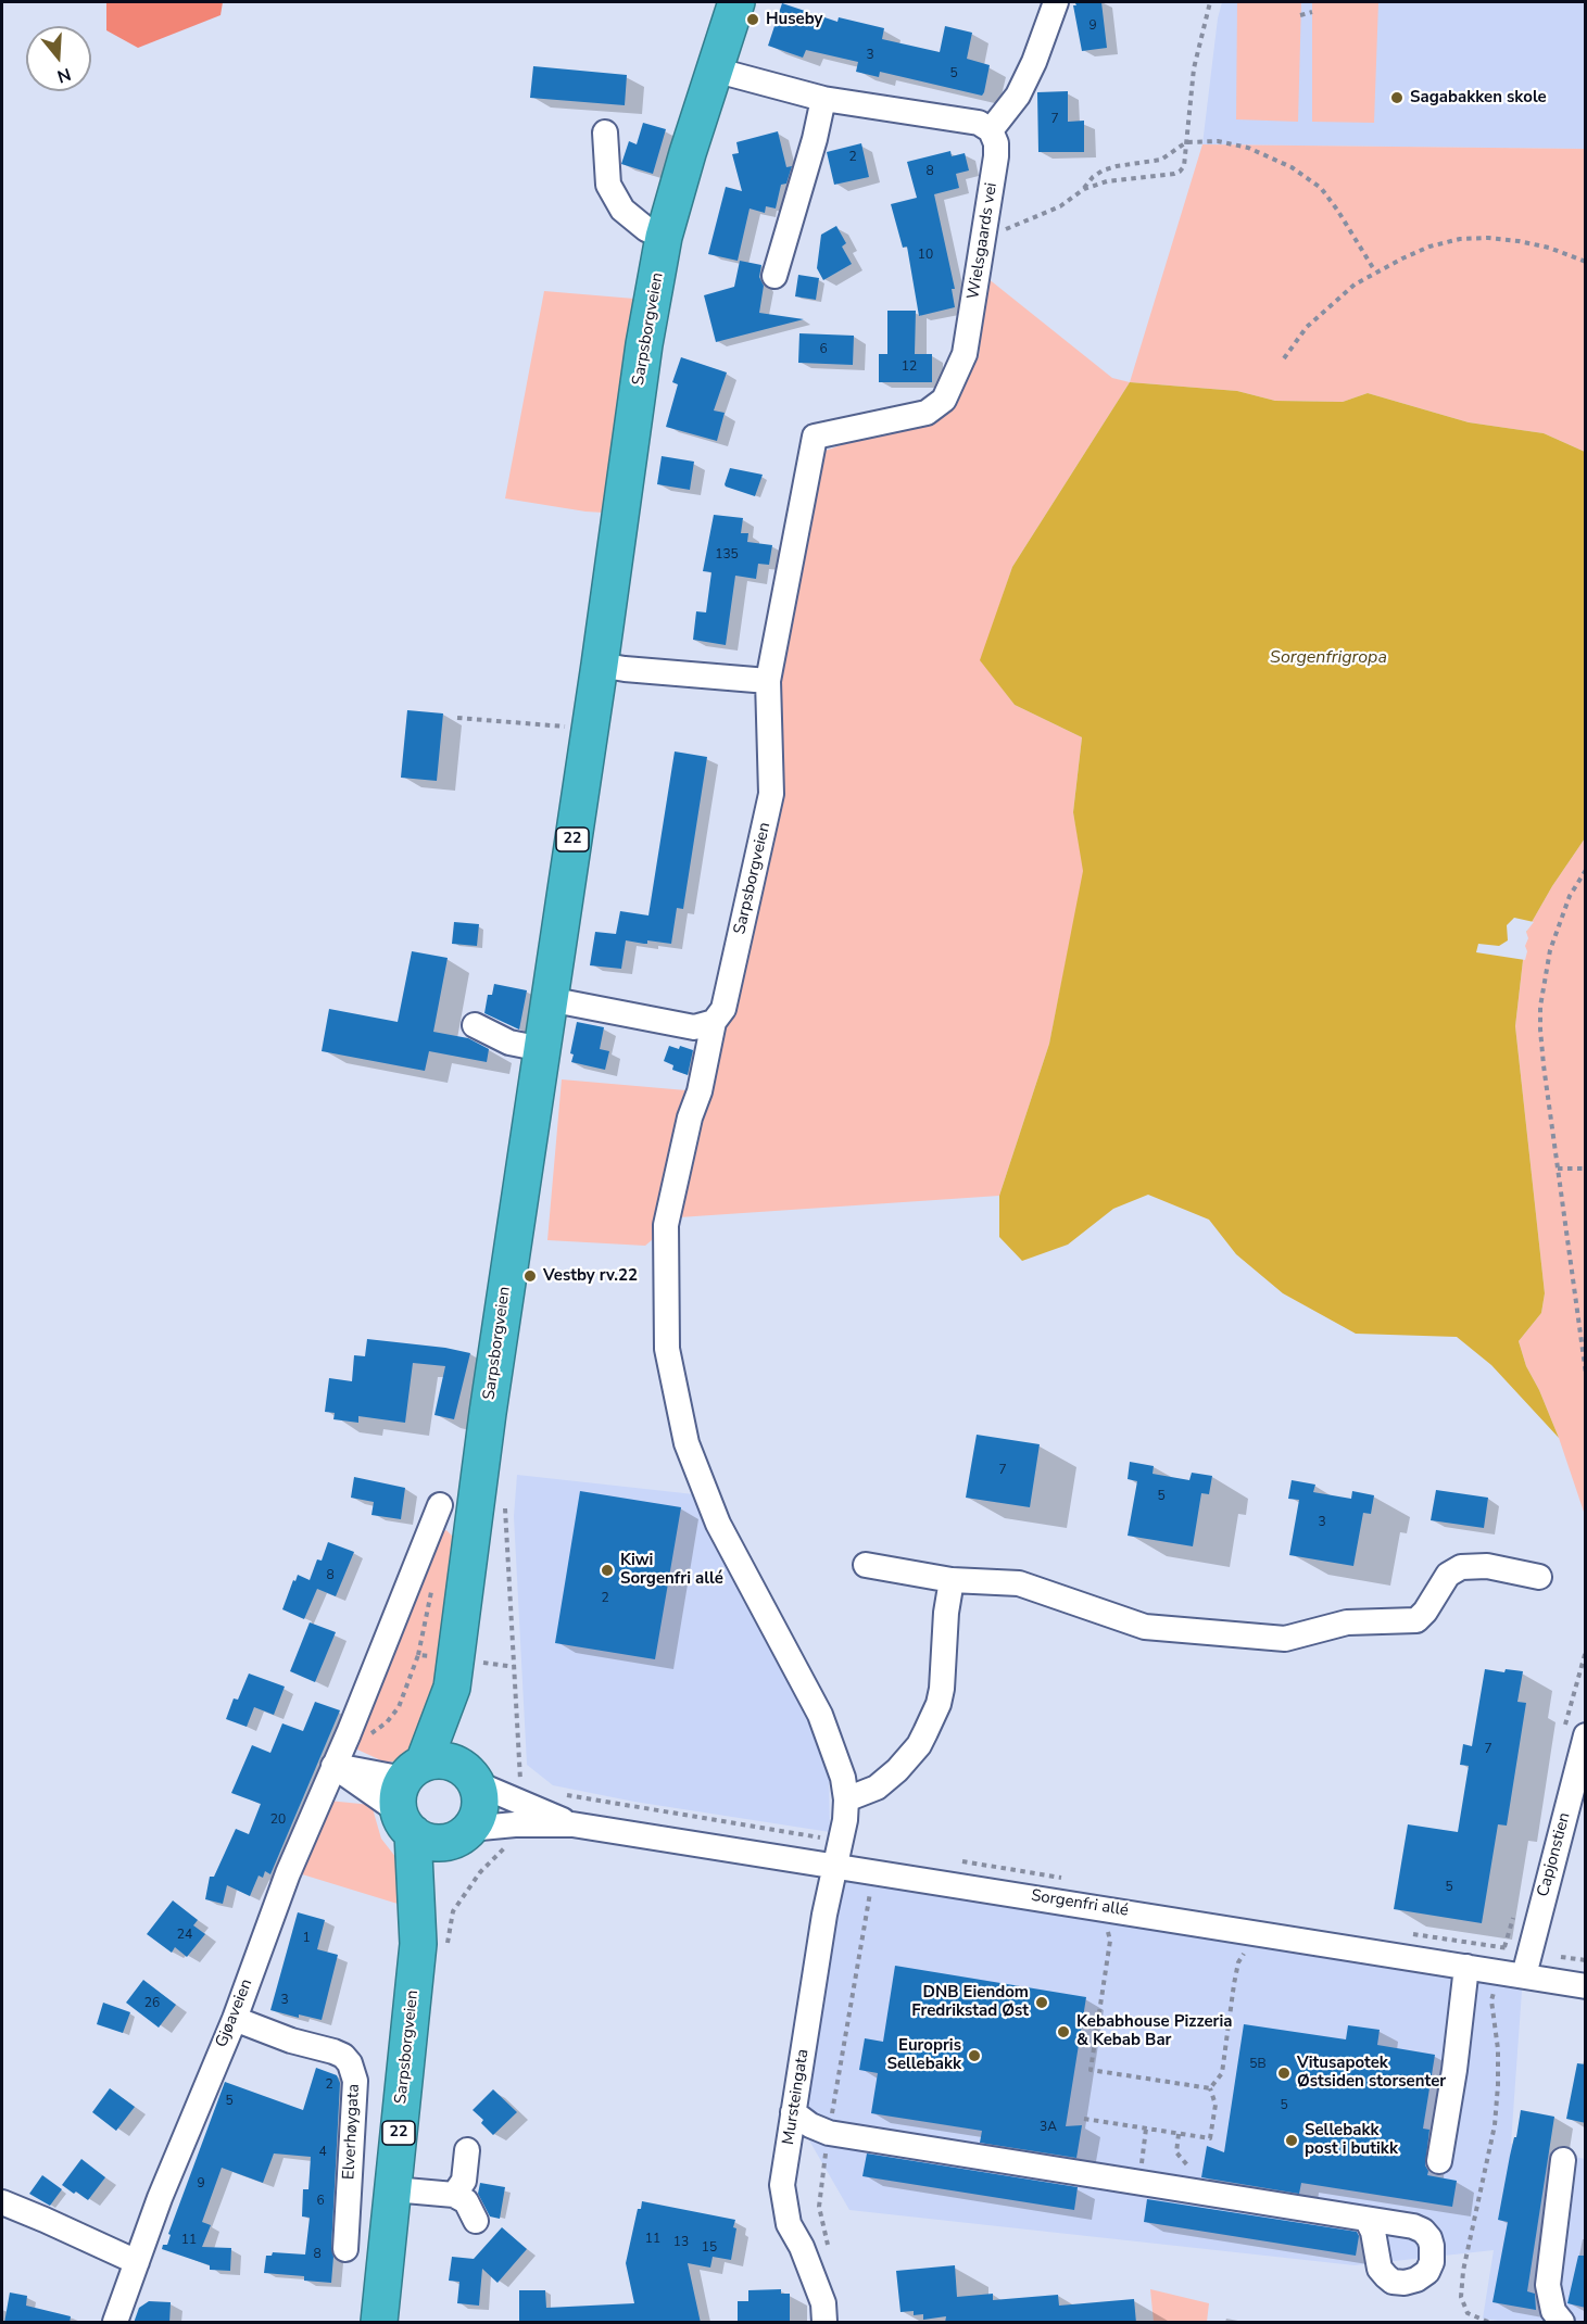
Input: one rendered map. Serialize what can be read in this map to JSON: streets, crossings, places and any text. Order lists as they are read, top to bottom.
{
  "streets": {
    "highway": ["Sarpsborgveien", "22"],
    "street": [
      "Wielsgaards vei",
      "Capjonstien",
      "Sorgenfri allé",
      "Gjøaveien",
      "Mursteingata",
      "Elverhøygata"
    ]
  },
  "crossings": [
    ["Wielsgaards vei", "Sarpsborgveien"],
    ["Sarpsborgveien", "22"],
    ["Sarpsborgveien", "Sorgenfri allé"],
    ["Sarpsborgveien", "Mursteingata"],
    ["22", "Sorgenfri allé"],
    ["Capjonstien", "Sorgenfri allé"],
    ["Sorgenfri allé", "Mursteingata"],
    ["Gjøaveien", "Elverhøygata"]
  ],
  "water": ["Sorgenfrigropa"],
  "places": [
    "Huseby",
    "Sagabakken skole",
    "Vestby rv.22",
    "Kiwi Sorgenfri allé",
    "DNB Eiendom Fredrikstad Øst",
    "Kebabhouse Pizzeria & Kebab Bar",
    "Europris Sellebakk",
    "Vitusapotek Østsiden storsenter",
    "Sellebakk post i butikk"
  ],
  "house_numbers": [
    "9",
    "3",
    "5",
    "7",
    "2",
    "8",
    "10",
    "6",
    "12",
    "135",
    "7",
    "5",
    "3",
    "8",
    "2",
    "7",
    "20",
    "5",
    "24",
    "1",
    "3",
    "26",
    "5B",
    "2",
    "5",
    "5",
    "3A",
    "4",
    "9",
    "6",
    "11",
    "11",
    "13",
    "15",
    "8"
  ],
  "north": "bottom"
}
